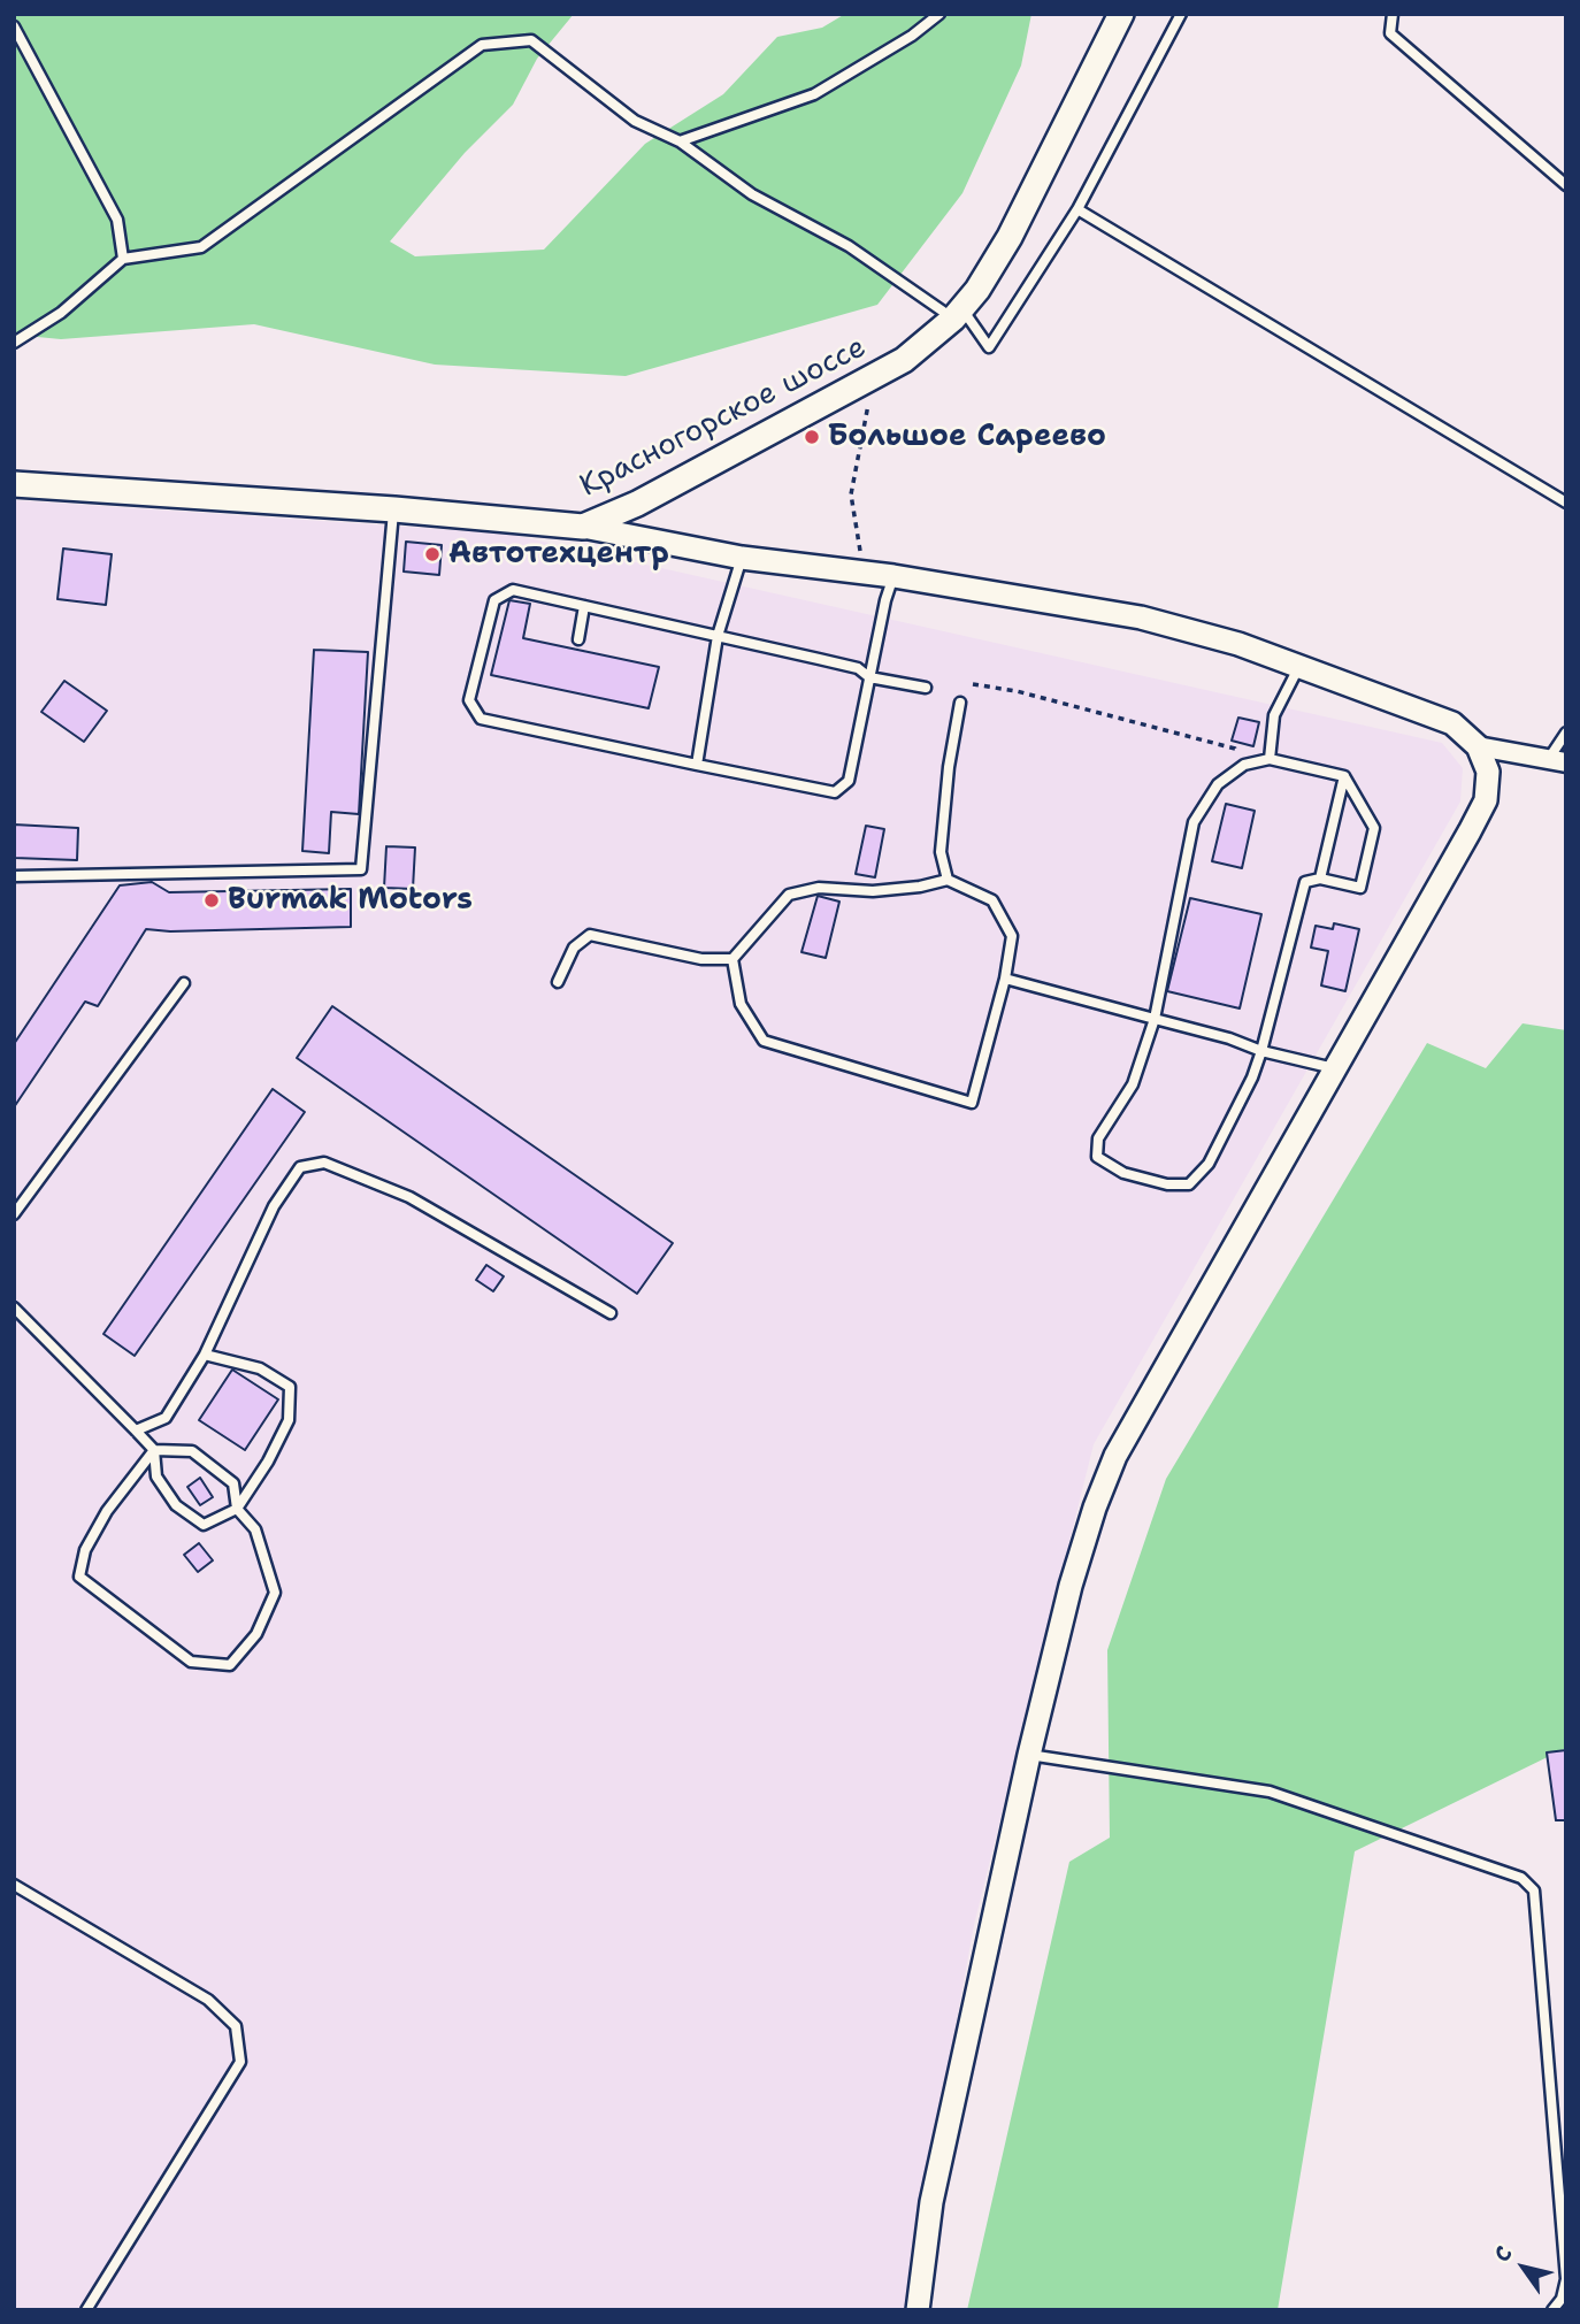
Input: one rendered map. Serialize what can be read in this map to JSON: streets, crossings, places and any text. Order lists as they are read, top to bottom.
{
  "streets": {
    "main road": ["Красногорское шоссе"]
  },
  "places": ["Большое Сареево", "Автотехцентр", "Burmak Motors"],
  "north": "top left"
}
